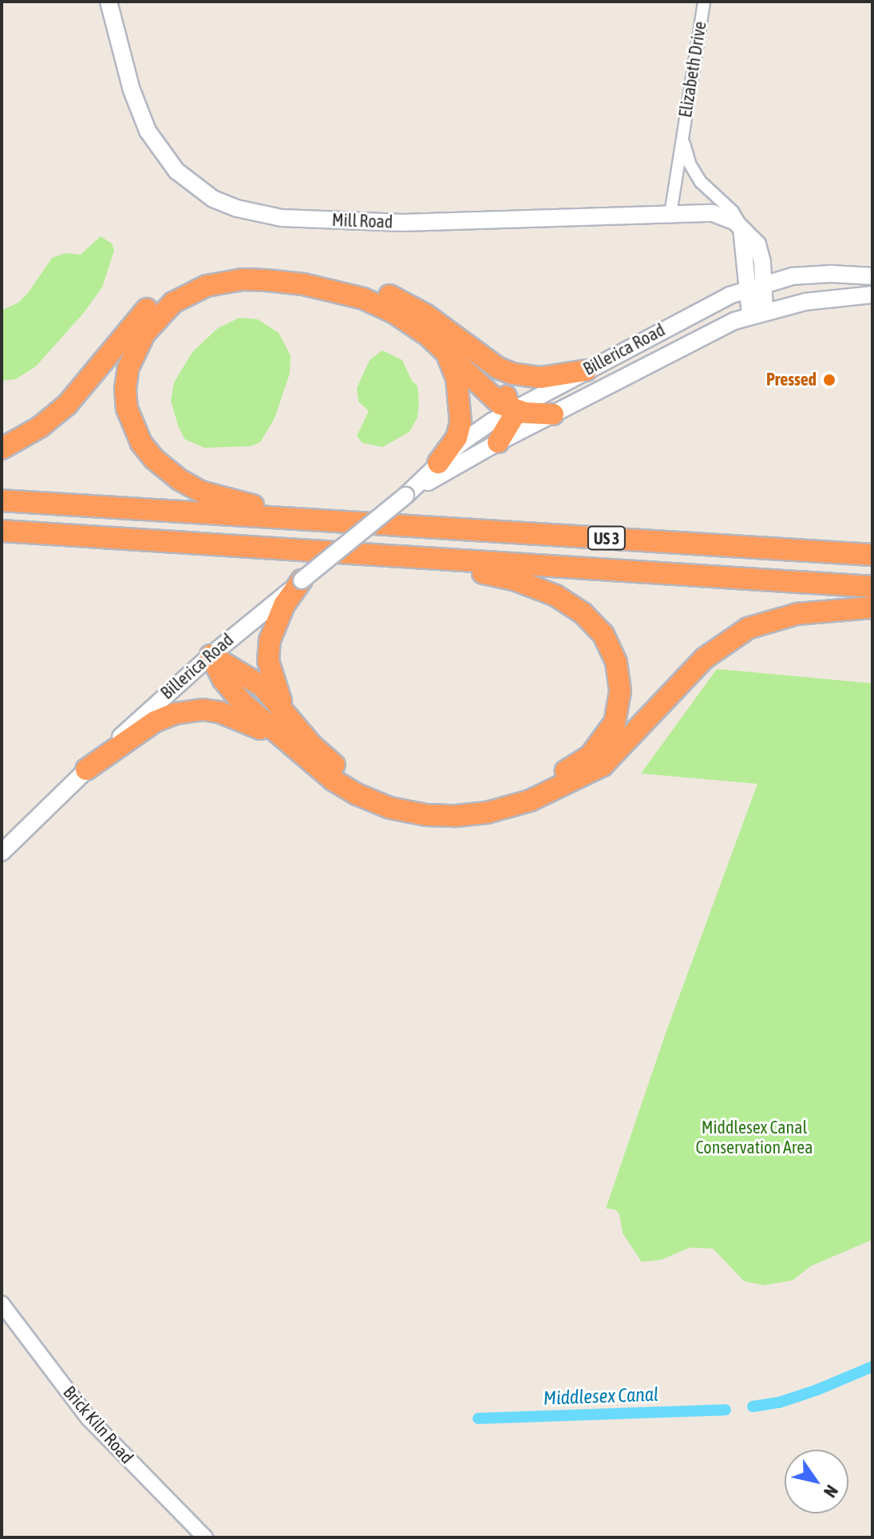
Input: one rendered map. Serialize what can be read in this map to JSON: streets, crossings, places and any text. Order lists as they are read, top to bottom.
{
  "streets": {
    "highway": ["US 3"],
    "main road": ["Mill Road", "Billerica Road"],
    "street": ["Elizabeth Drive", "Brick Kiln Road"]
  },
  "crossings": [
    ["Elizabeth Drive", "Mill Road"],
    ["Mill Road", "Billerica Road"]
  ],
  "water": ["Middlesex Canal"],
  "parks": ["Middlesex Canal Conservation Area"],
  "places": ["Pressed"],
  "north": "bottom right"
}
